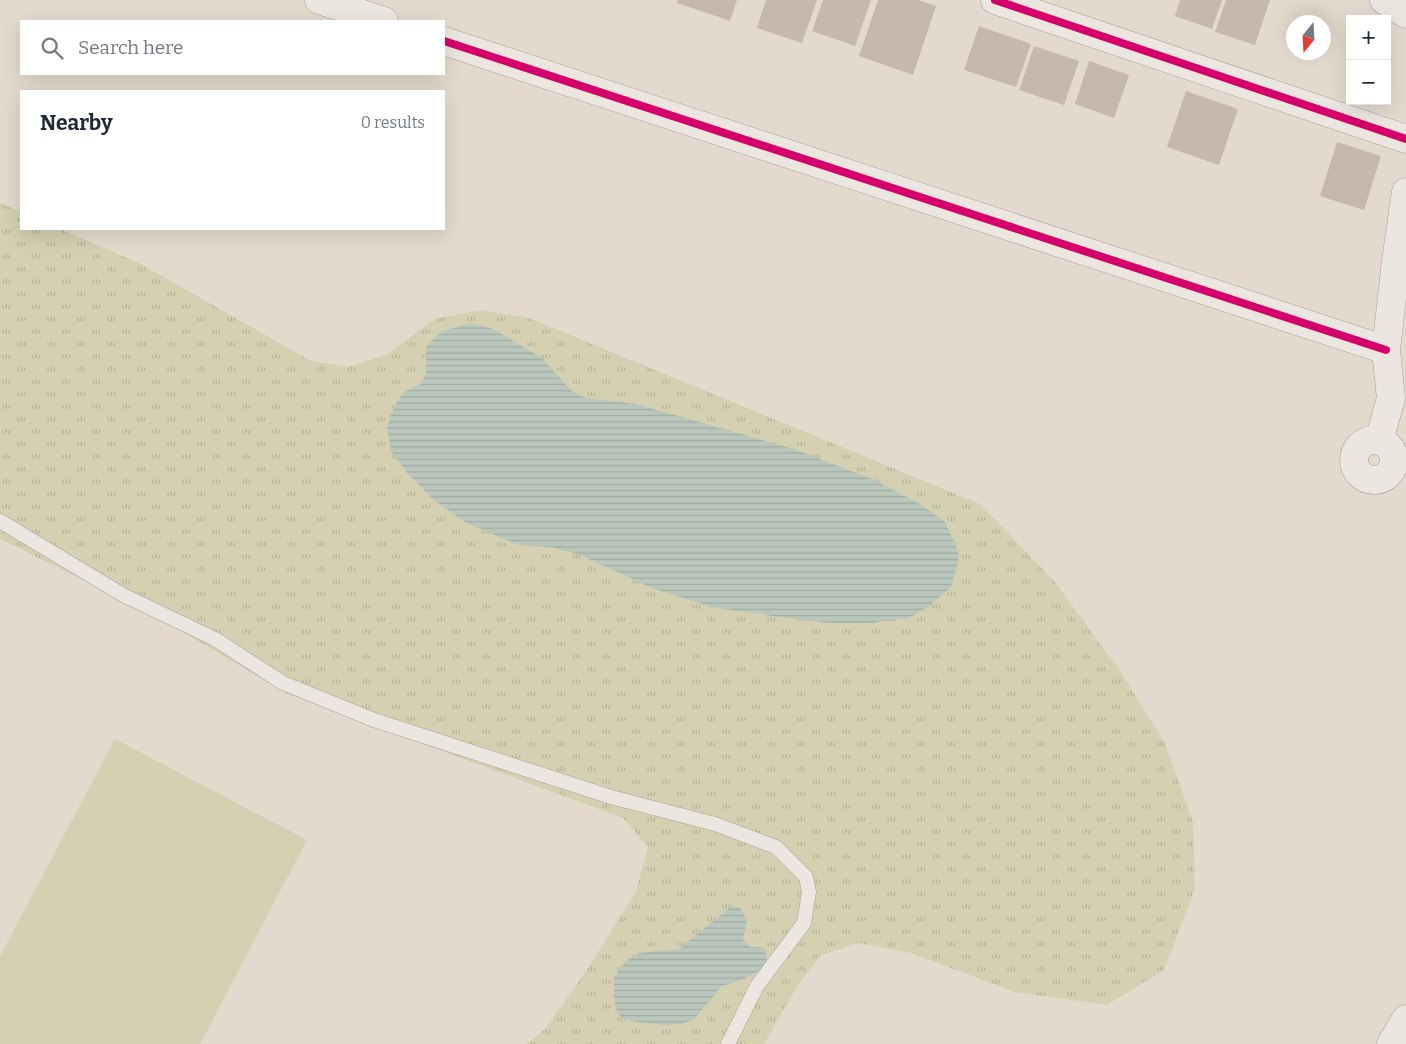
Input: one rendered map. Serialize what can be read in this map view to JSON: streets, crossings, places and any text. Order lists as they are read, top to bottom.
{
  "north": "bottom",
  "page": {
    "map_buttons": ["+", "−"],
    "search": "Search here",
    "heading": ["Nearby", "0 results"]
  }
}
